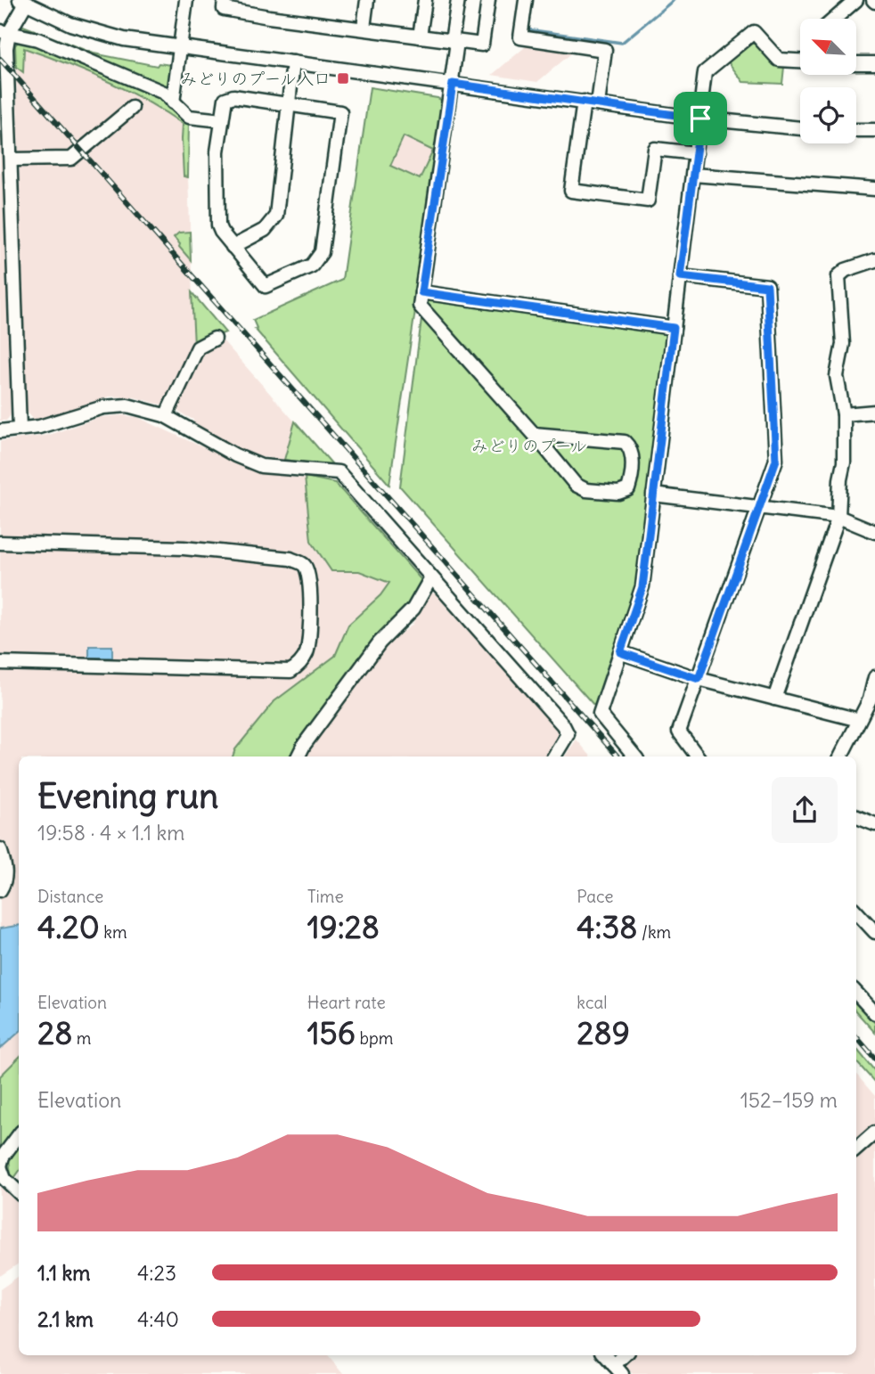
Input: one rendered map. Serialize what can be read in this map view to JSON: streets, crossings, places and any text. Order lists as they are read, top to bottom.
{
  "parks": ["みどりのプール"],
  "places": {
    "transit": ["みどりのプール入口"]
  },
  "north": "top left",
  "page": {
    "heading": ["Evening run", "19:58 · 4 × 1.1 km"],
    "stats": [
      ["Distance", "4.20 km"],
      ["Time", "19:28"],
      ["Pace", "4:38 /km"],
      ["Elevation", "28 m"],
      ["Heart rate", "156 bpm"],
      ["kcal", "289"]
    ],
    "chart": ["Elevation", "152–159 m"],
    "list": [
      {
        "name": "1.1 km",
        "note": "4:23"
      },
      {
        "name": "2.1 km",
        "note": "4:40"
      }
    ]
  }
}
